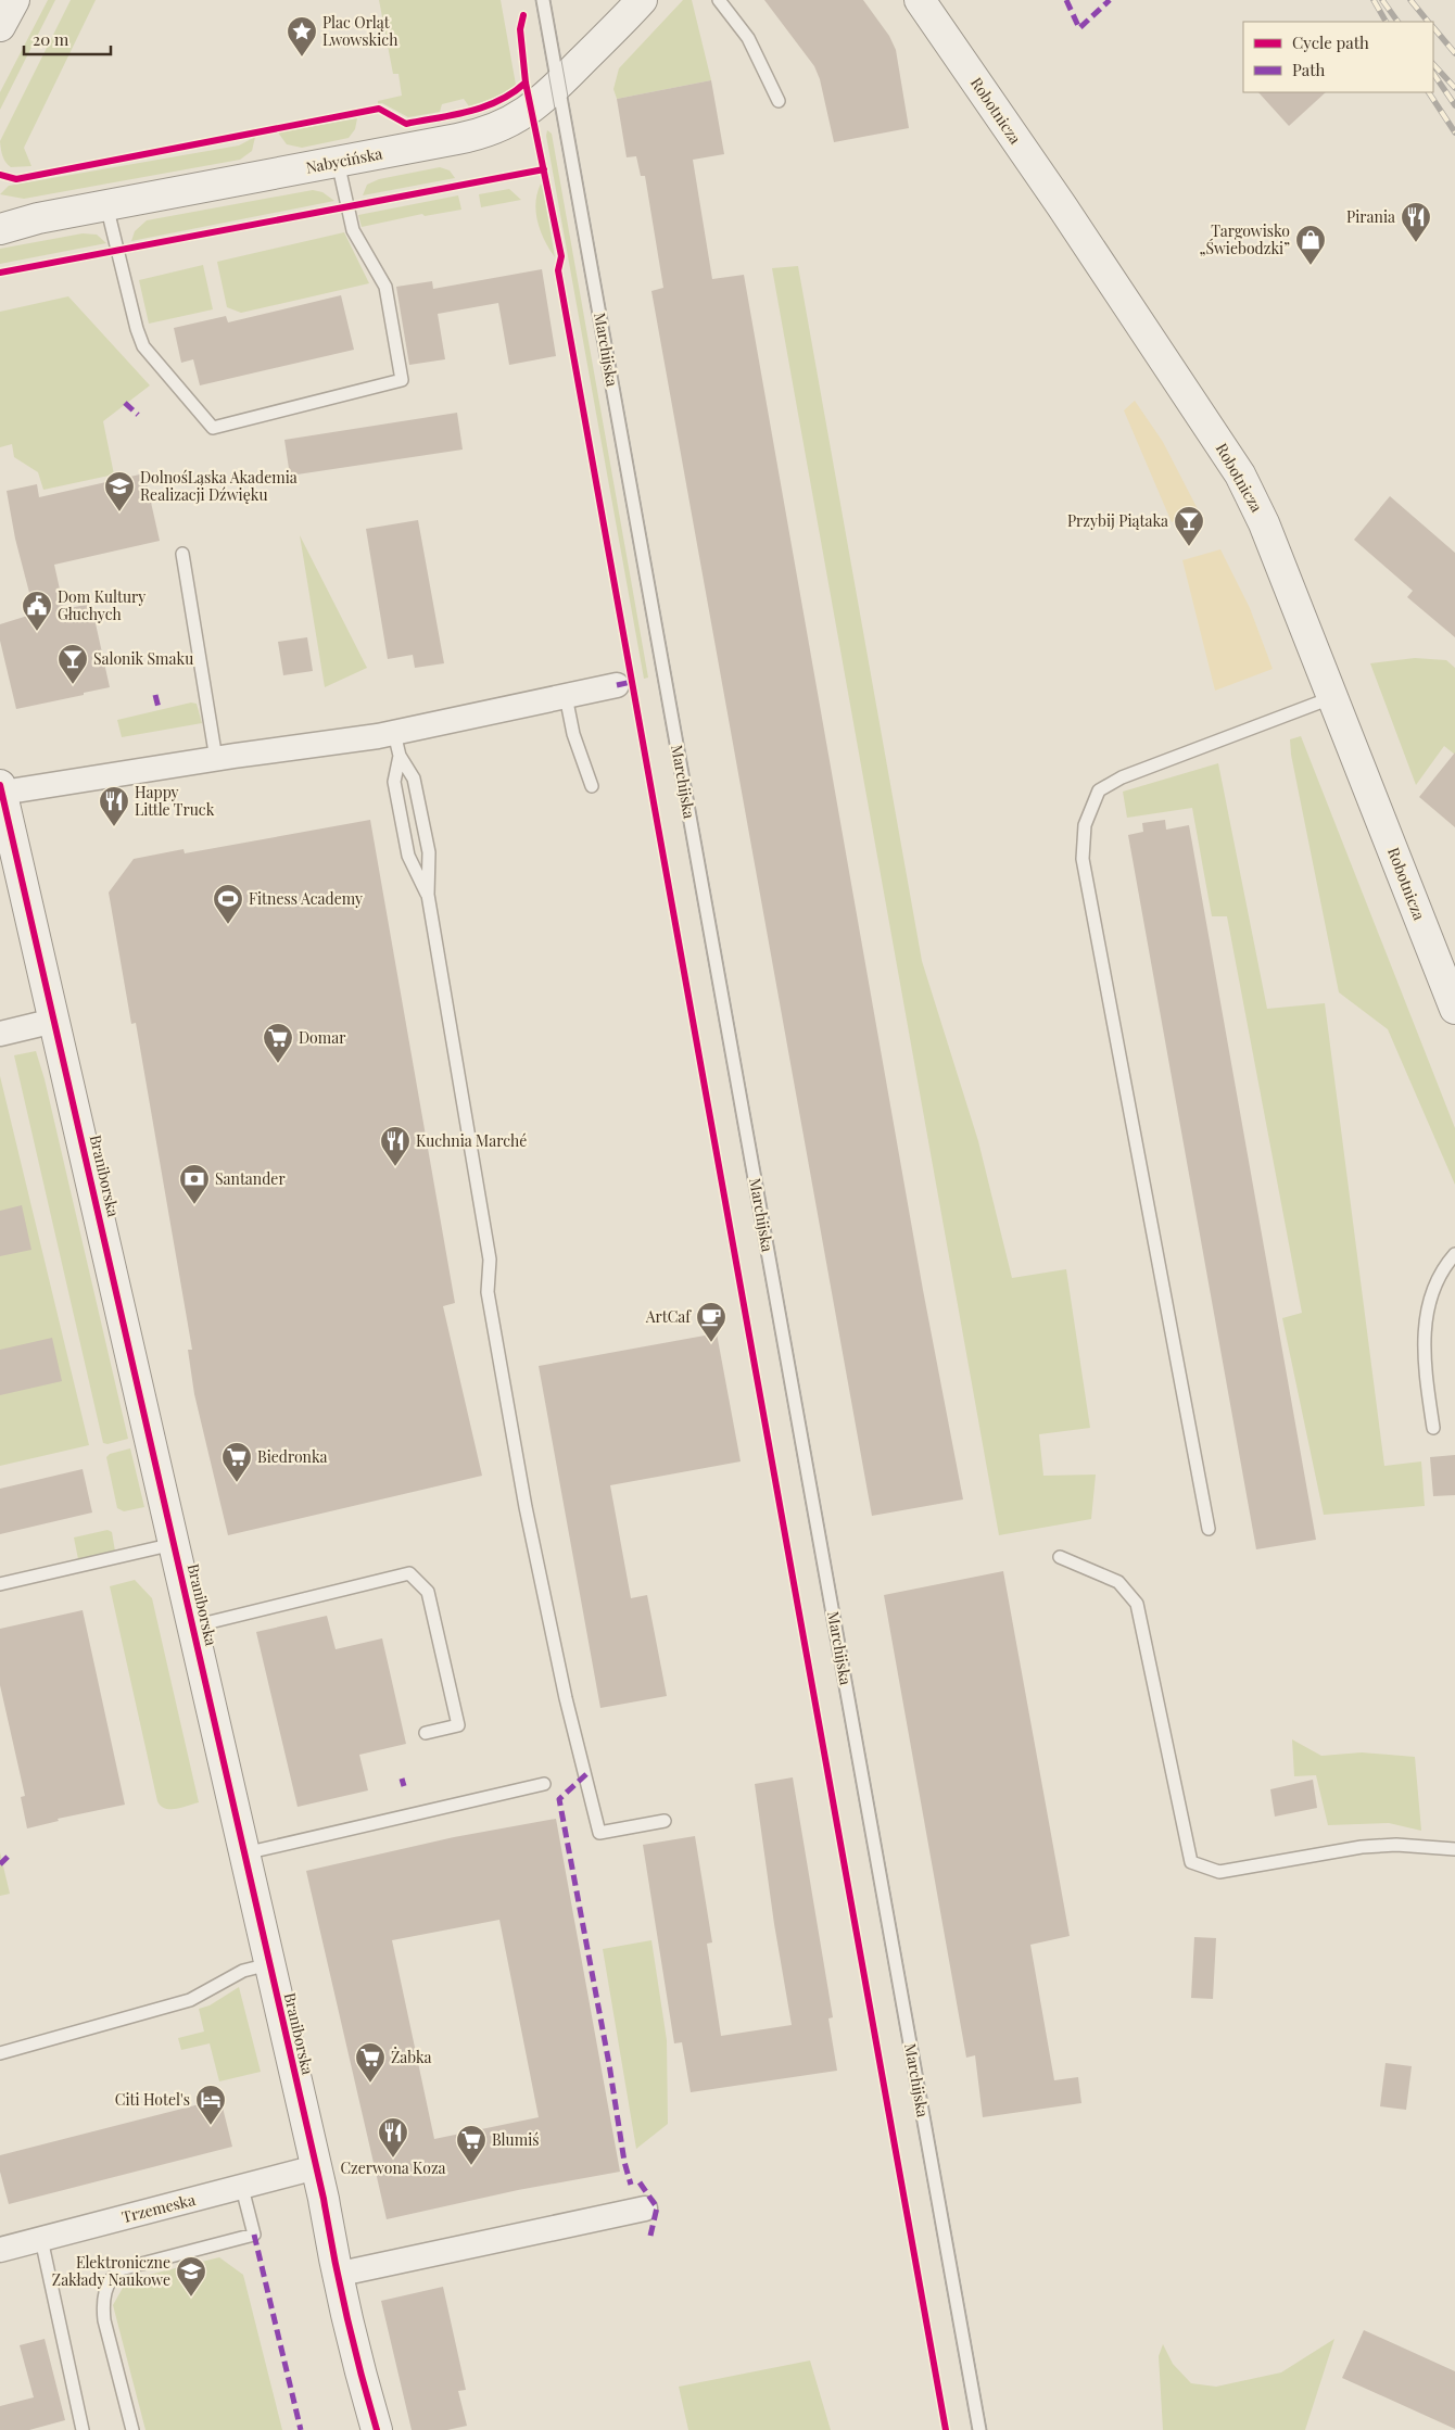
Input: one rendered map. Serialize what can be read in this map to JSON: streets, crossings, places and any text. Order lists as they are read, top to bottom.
{
  "streets": {
    "street": [
      "Robotnicza",
      "Nabycińska",
      "Braniborska",
      "Trzemeska"
    ],
    "lane": ["Marchijska"]
  },
  "crossings": [
    ["Nabycińska", "Marchijska"],
    ["Braniborska", "Trzemeska"]
  ],
  "places": {
    "place": ["Plac Orląt Lwowskich"],
    "restaurant": [
      "Pirania",
      "Happy Little Truck",
      "Kuchnia Marché",
      "Czerwona Koza"
    ],
    "shop": ["Targowisko „Świebodzki”"],
    "school or university": ["DolnośLąska Akademia Realizacji Dźwięku", "Elektroniczne Zakłady Naukowe"],
    "bar": ["Przybij Piątaka", "Salonik Smaku"],
    "public building": ["Dom Kultury Głuchych"],
    "sports": ["Fitness Academy"],
    "supermarket": [
      "Domar",
      "Biedronka",
      "Żabka",
      "Blumiś"
    ],
    "bank": ["Santander"],
    "cafe": ["ArtCaf"],
    "hotel": ["Citi Hotel's"]
  },
  "legend": ["Cycle path", "Path"],
  "scale_bar": "20 m"
}
